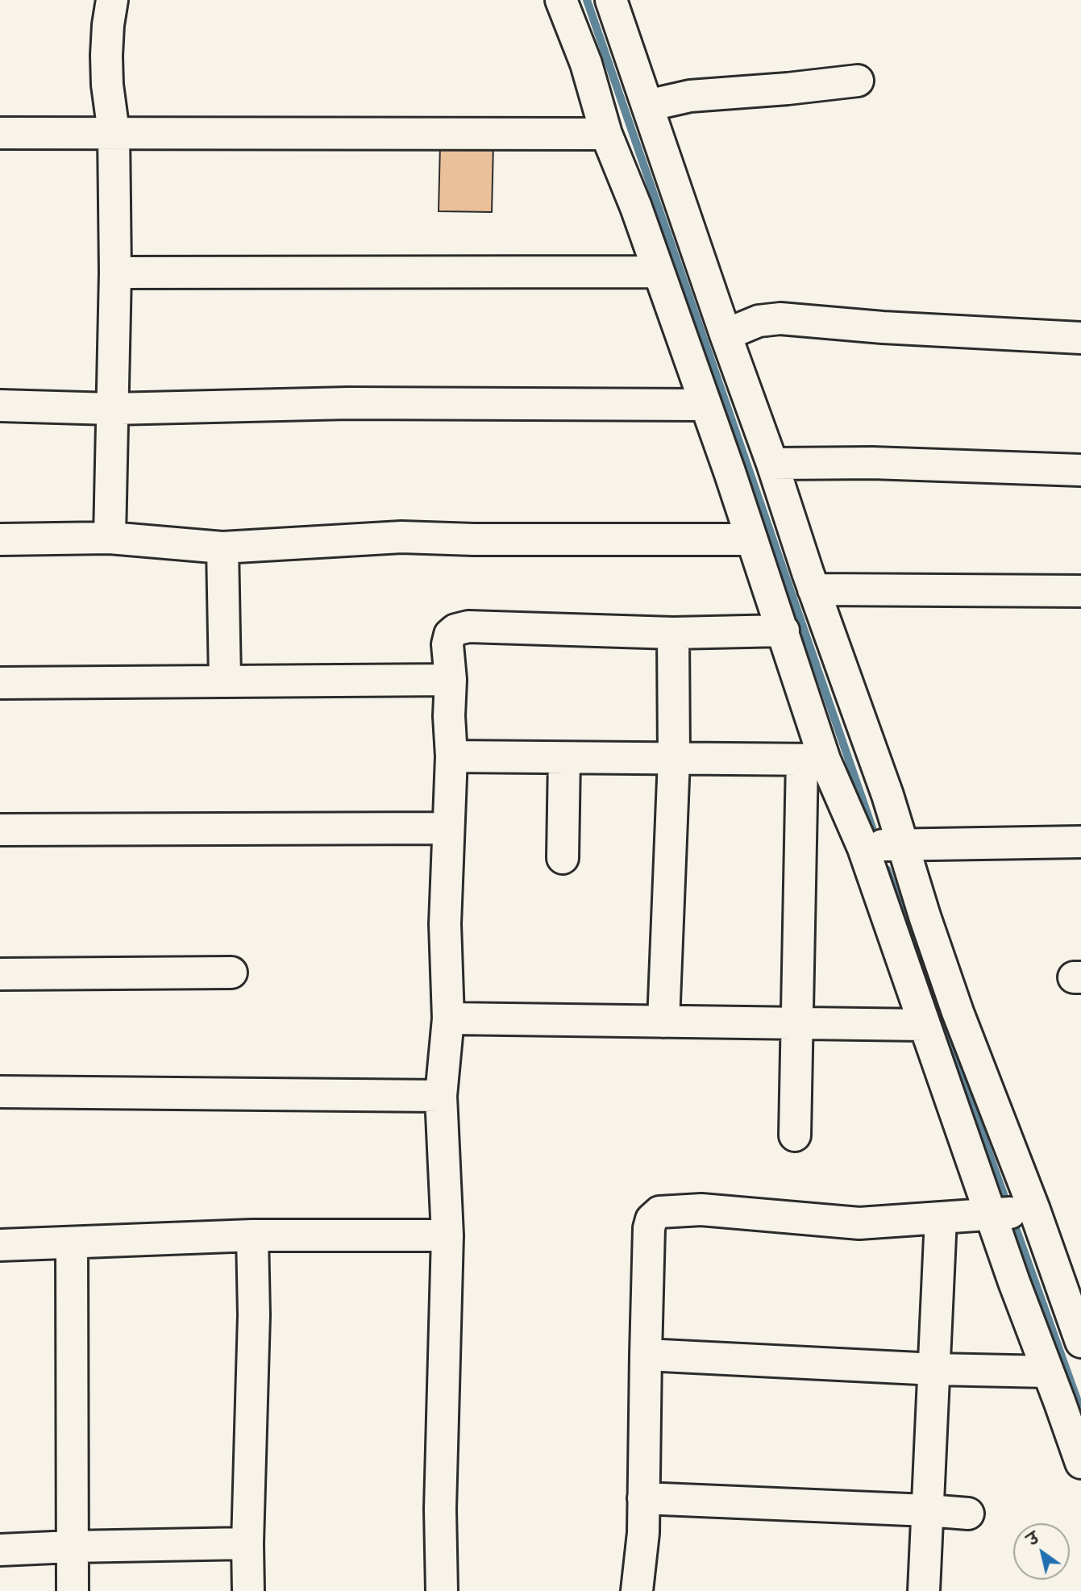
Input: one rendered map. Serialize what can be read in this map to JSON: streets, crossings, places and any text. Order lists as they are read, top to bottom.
{
  "north": "top left"
}
